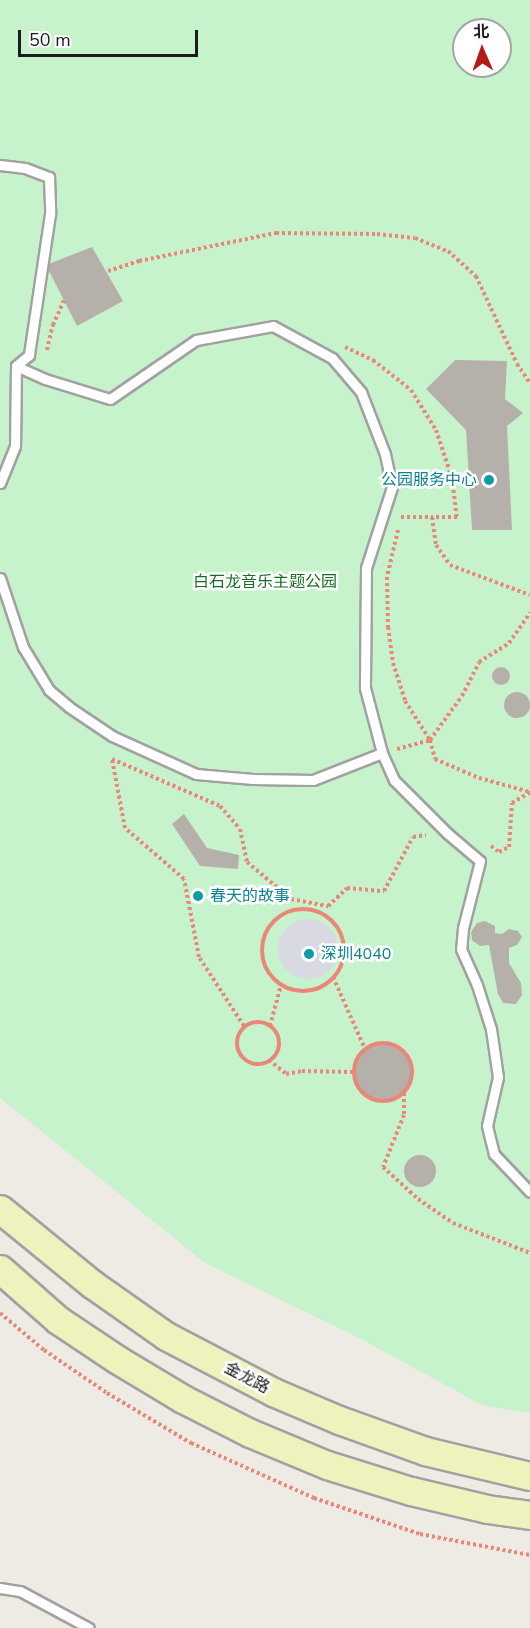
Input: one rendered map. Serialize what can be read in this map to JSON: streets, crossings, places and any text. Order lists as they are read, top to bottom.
{
  "streets": {
    "main road": ["金龙路"]
  },
  "parks": ["白石龙音乐主题公园"],
  "places": ["公园服务中心", "春天的故事", "深圳4040"],
  "scale_bar": "50 m",
  "north": "top"
}
